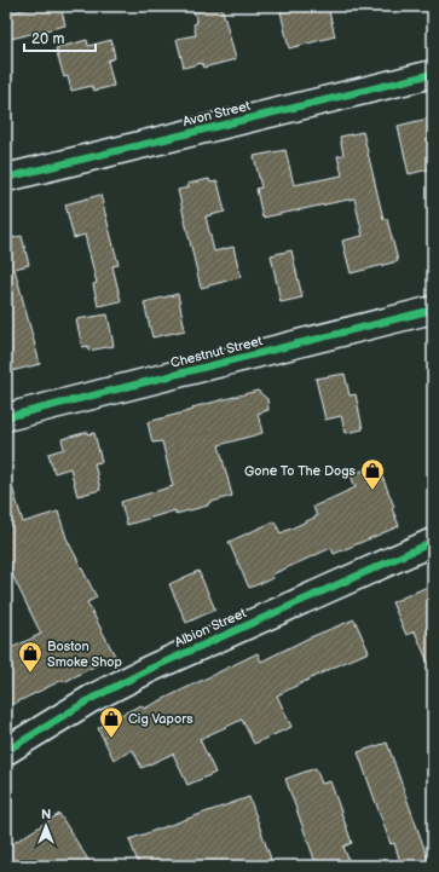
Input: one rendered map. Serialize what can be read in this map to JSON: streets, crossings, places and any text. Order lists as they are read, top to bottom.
{
  "streets": {
    "street": ["Avon Street", "Chestnut Street", "Albion Street"]
  },
  "places": {
    "shop": ["Gone To The Dogs", "Boston Smoke Shop", "Cig Vapors"]
  },
  "scale_bar": "20 m",
  "north": "top"
}
